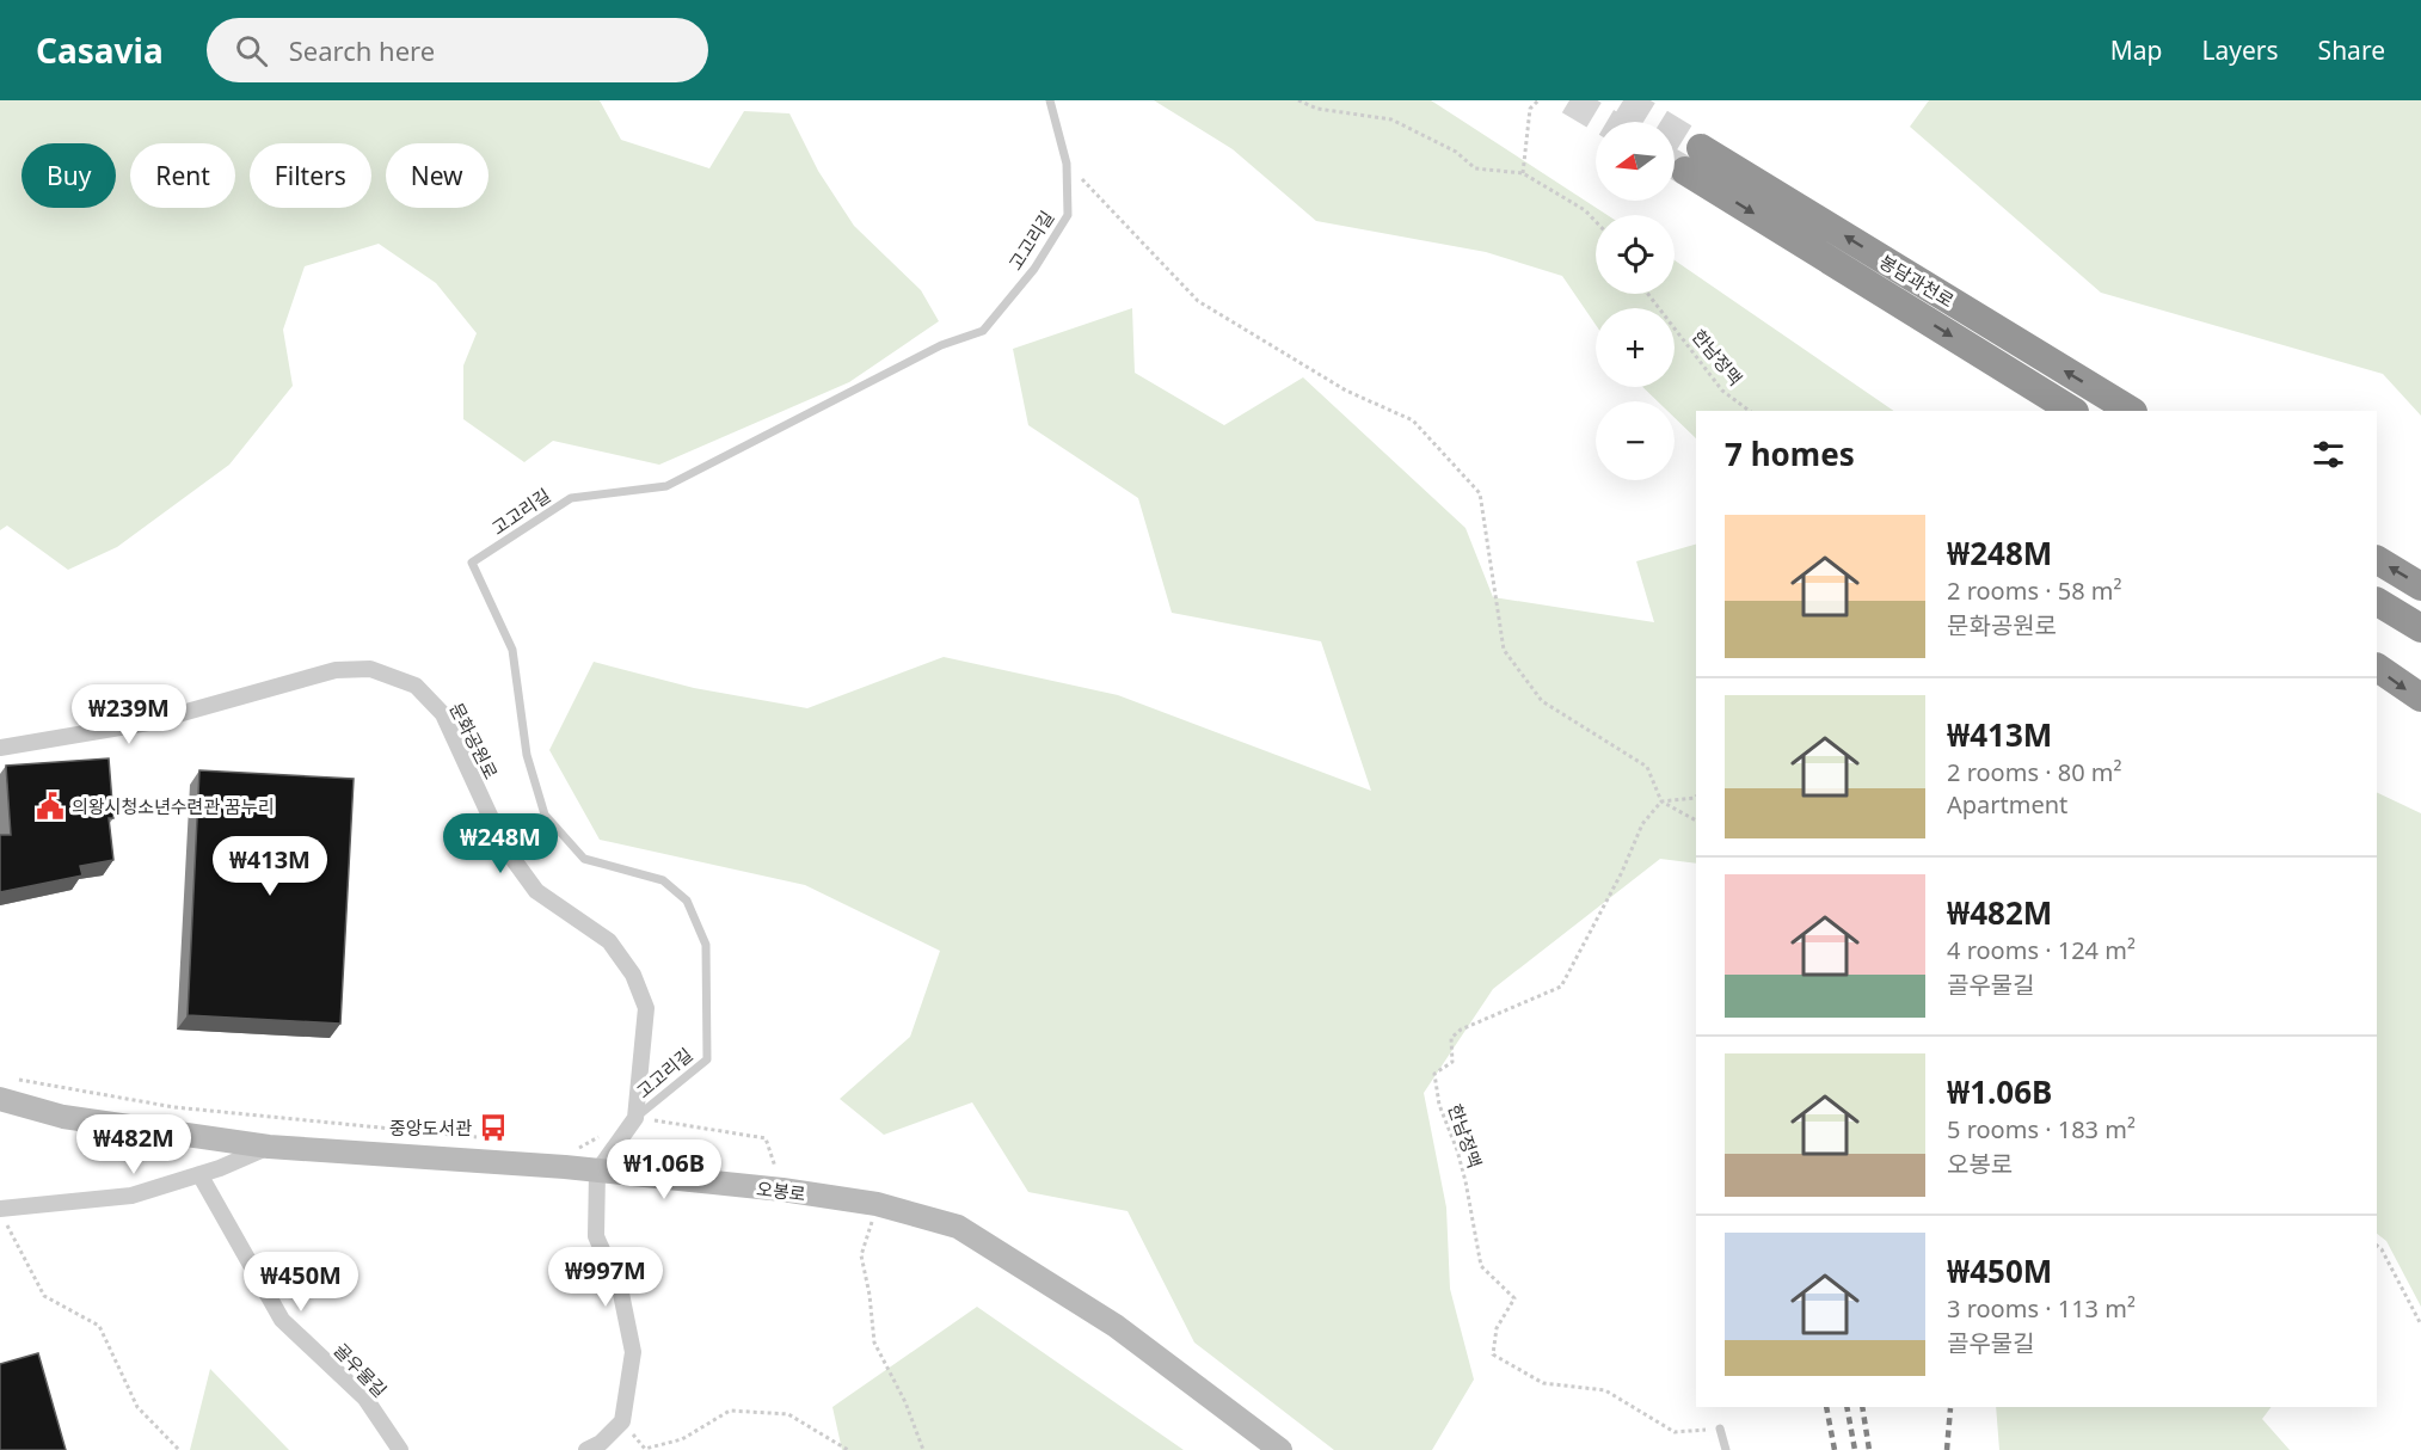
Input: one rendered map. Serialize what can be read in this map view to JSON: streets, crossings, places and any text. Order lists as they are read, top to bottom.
{
  "streets": {
    "highway": ["봉담과천로"],
    "street": ["문화공원로", "오봉로", "골우물길"],
    "lane": ["고고리길"],
    "path": ["한남정맥"]
  },
  "crossings": [
    ["고고리길", "문화공원로"],
    ["문화공원로", "오봉로"]
  ],
  "places": {
    "public building": ["의왕시청소년수련관 꿈누리"],
    "bus stop": ["중앙도서관"]
  },
  "north": "left",
  "page": {
    "header": "Casavia",
    "search": "Search here",
    "nav": ["Map", "Layers", "Share"],
    "map_buttons": ["+", "−"],
    "chip": [
      "Buy",
      "Rent",
      "Filters",
      "New"
    ],
    "heading": "7 homes",
    "list": [
      {
        "name": "₩248M",
        "note": "2 rooms · 58 m² · 문화공원로"
      },
      {
        "name": "₩413M",
        "note": "2 rooms · 80 m² · Apartment"
      },
      {
        "name": "₩482M",
        "note": "4 rooms · 124 m² · 골우물길"
      },
      {
        "name": "₩1.06B",
        "note": "5 rooms · 183 m² · 오봉로"
      },
      {
        "name": "₩450M",
        "note": "3 rooms · 113 m² · 골우물길"
      }
    ],
    "price": [
      "₩239M",
      "₩248M",
      "₩413M",
      "₩482M",
      "₩1.06B",
      "₩997M",
      "₩450M"
    ]
  }
}
